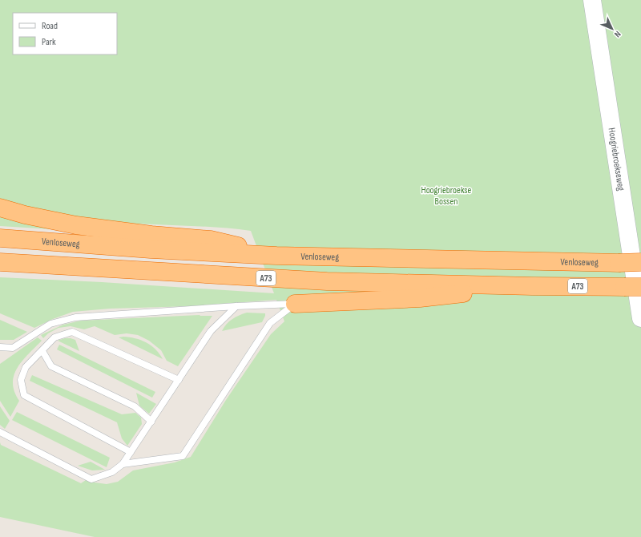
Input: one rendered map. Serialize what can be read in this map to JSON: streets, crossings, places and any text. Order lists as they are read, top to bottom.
{
  "streets": {
    "highway": ["Venloseweg", "A73"],
    "street": ["Hoogriebroekseweg"]
  },
  "parks": ["Hoogriebroekse Bossen"],
  "legend": ["Road", "Park"],
  "north": "bottom right"
}
